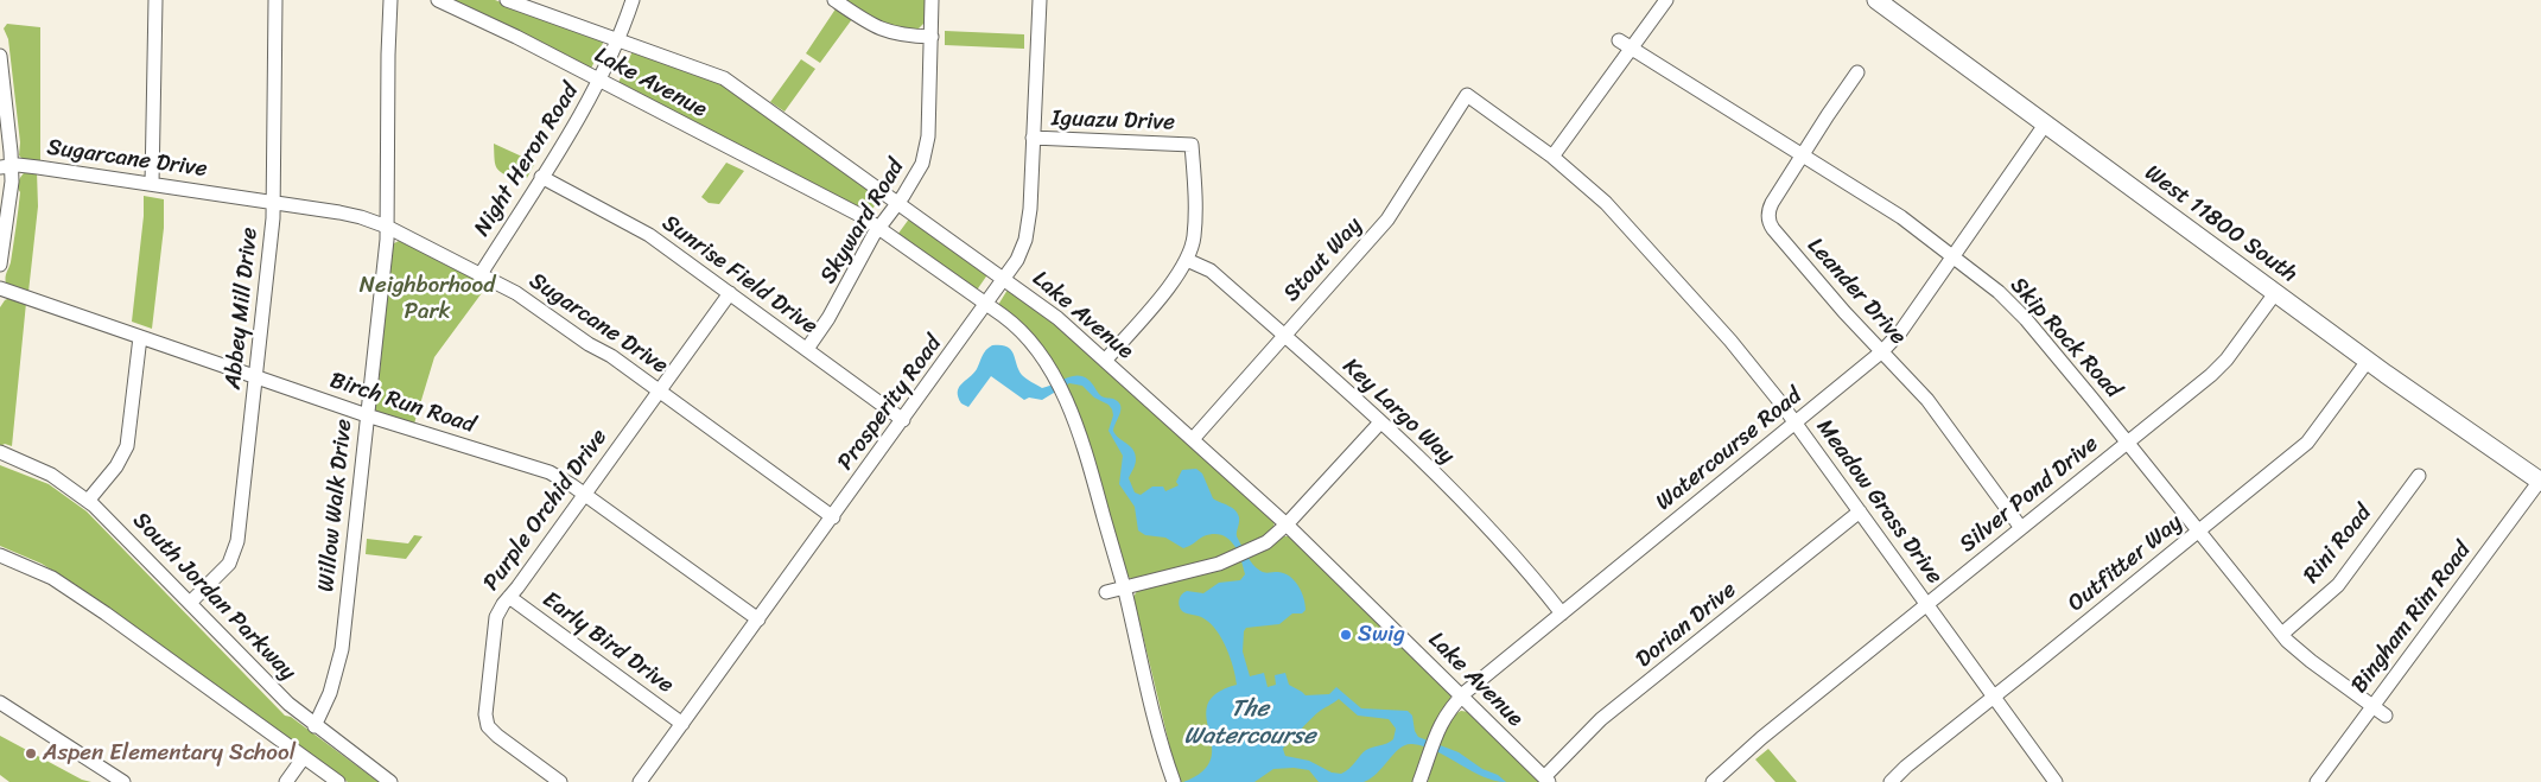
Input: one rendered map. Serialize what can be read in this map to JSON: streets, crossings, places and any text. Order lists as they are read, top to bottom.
{
  "streets": {
    "main road": ["West 11800 South"],
    "street": [
      "Lake Avenue",
      "Iguazu Drive",
      "Sugarcane Drive",
      "Night Heron Road",
      "Skyward Road",
      "Stout Way",
      "Sunrise Field Drive",
      "Leander Drive",
      "Abbey Mill Drive",
      "Skip Rock Road",
      "Birch Run Road",
      "Prosperity Road",
      "Key Largo Way",
      "Watercourse Road",
      "Silver Pond Drive",
      "Meadow Grass Drive",
      "Willow Walk Drive",
      "Purple Orchid Drive",
      "Rini Road",
      "Outfitter Way",
      "South Jordan Parkway",
      "Bingham Rim Road",
      "Dorian Drive",
      "Early Bird Drive"
    ]
  },
  "crossings": [
    ["Lake Avenue", "Night Heron Road"],
    ["Lake Avenue", "Skyward Road"],
    ["Lake Avenue", "Stout Way"],
    ["Lake Avenue", "Prosperity Road"],
    ["Lake Avenue", "Watercourse Road"],
    ["Lake Avenue", "Dorian Drive"],
    ["Iguazu Drive", "Prosperity Road"],
    ["Iguazu Drive", "Key Largo Way"],
    ["Sugarcane Drive", "Night Heron Road"],
    ["Sugarcane Drive", "Abbey Mill Drive"],
    ["Sugarcane Drive", "Prosperity Road"],
    ["Sugarcane Drive", "Willow Walk Drive"],
    ["Sugarcane Drive", "Purple Orchid Drive"],
    ["Night Heron Road", "Sunrise Field Drive"],
    ["Skyward Road", "Sunrise Field Drive"],
    ["West 11800 South", "Watercourse Road"],
    ["West 11800 South", "Silver Pond Drive"],
    ["West 11800 South", "Outfitter Way"],
    ["West 11800 South", "Bingham Rim Road"],
    ["Stout Way", "Key Largo Way"],
    ["Stout Way", "Meadow Grass Drive"],
    ["Sunrise Field Drive", "Prosperity Road"],
    ["Sunrise Field Drive", "Purple Orchid Drive"],
    ["Leander Drive", "Skip Rock Road"],
    ["Leander Drive", "Watercourse Road"],
    ["Leander Drive", "Silver Pond Drive"],
    ["Abbey Mill Drive", "Birch Run Road"],
    ["Abbey Mill Drive", "South Jordan Parkway"],
    ["Skip Rock Road", "Watercourse Road"],
    ["Skip Rock Road", "Silver Pond Drive"],
    ["Skip Rock Road", "Rini Road"],
    ["Skip Rock Road", "Outfitter Way"],
    ["Skip Rock Road", "Bingham Rim Road"],
    ["Birch Run Road", "Prosperity Road"],
    ["Birch Run Road", "Willow Walk Drive"],
    ["Birch Run Road", "Purple Orchid Drive"],
    ["Prosperity Road", "Early Bird Drive"],
    ["Key Largo Way", "Watercourse Road"],
    ["Watercourse Road", "Meadow Grass Drive"],
    ["Silver Pond Drive", "Meadow Grass Drive"],
    ["Meadow Grass Drive", "Outfitter Way"],
    ["Meadow Grass Drive", "Dorian Drive"],
    ["Willow Walk Drive", "South Jordan Parkway"],
    ["Purple Orchid Drive", "Early Bird Drive"]
  ],
  "water": ["The Watercourse"],
  "parks": ["Neighborhood Park"],
  "places": ["Swig", "Aspen Elementary School"]
}
